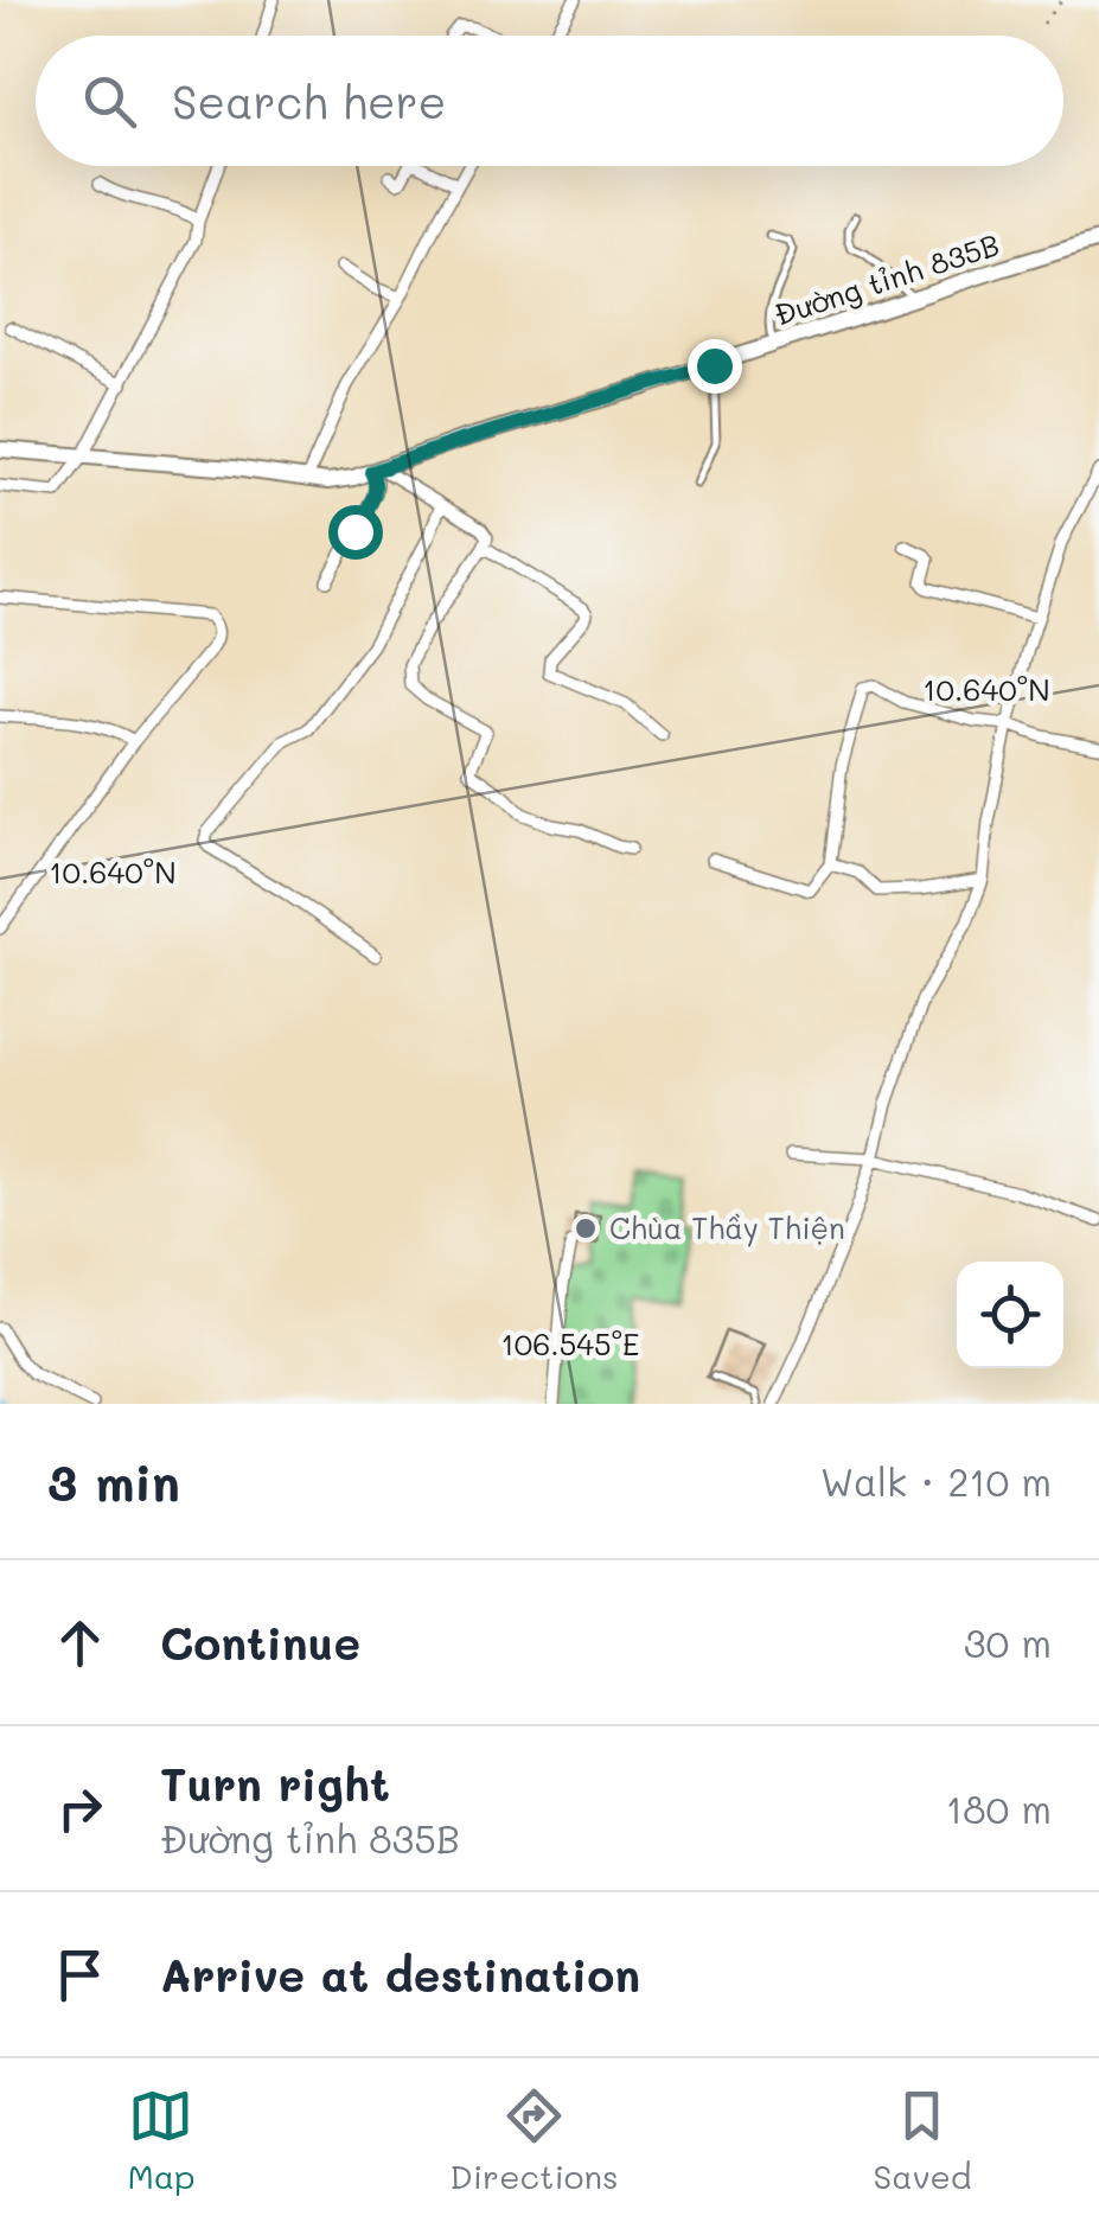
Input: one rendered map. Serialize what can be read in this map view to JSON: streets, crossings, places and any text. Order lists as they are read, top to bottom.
{
  "streets": {
    "main road": ["Đường tỉnh 835B"]
  },
  "places": ["Chùa Thầy Thiện"],
  "page": {
    "search": "Search here",
    "heading": ["3 min", "Walk · 210 m"],
    "list": [
      ["Continue", "30 m"],
      ["Turn right", "Đường tỉnh 835B", "180 m"],
      "Arrive at destination"
    ],
    "nav": ["Map", "Directions", "Saved"]
  },
  "coordinates": ["10.640°N", "106.545°E"]
}
